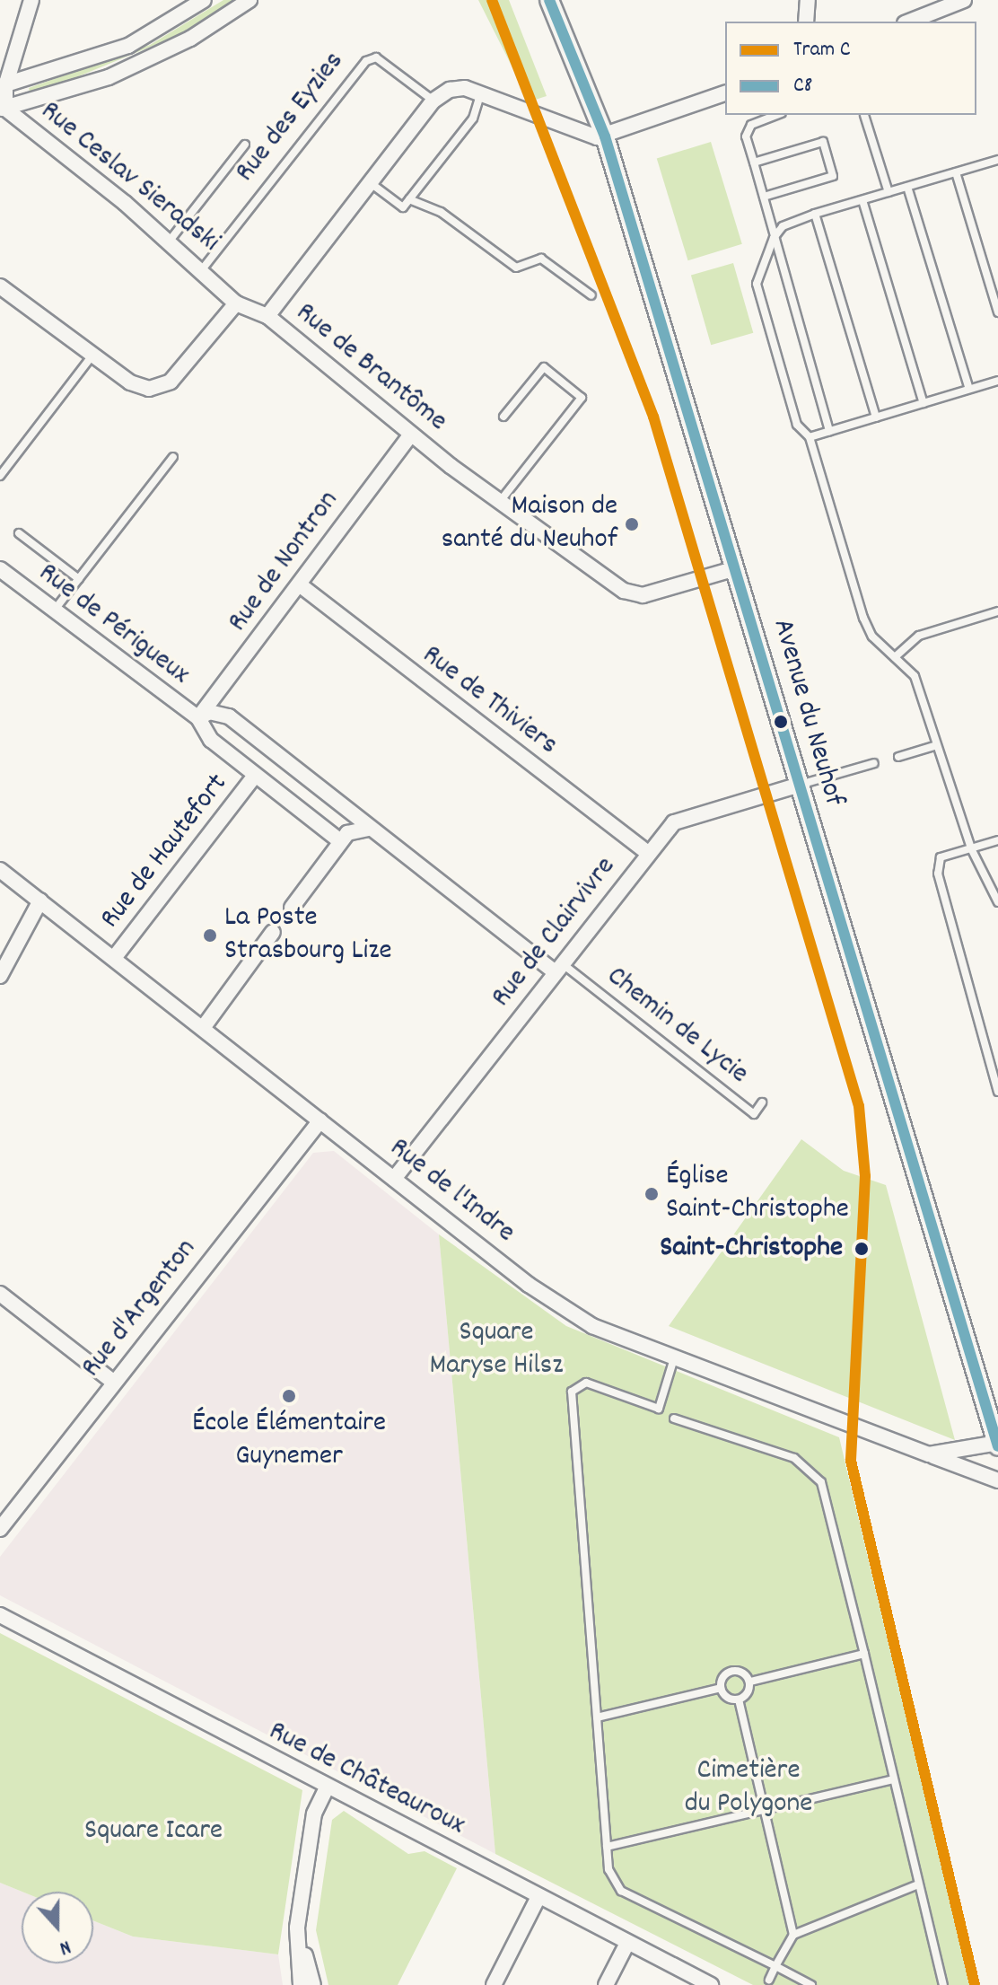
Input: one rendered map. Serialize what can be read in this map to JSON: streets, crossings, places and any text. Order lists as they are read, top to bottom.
{
  "streets": {
    "street": [
      "Rue Ceslav Sieradski",
      "Rue de Brantôme",
      "Rue de Nontron",
      "Rue de Périgueux",
      "Rue de Thiviers",
      "Avenue du Neuhof",
      "Rue de Hautefort",
      "Rue de Clairvivre",
      "Rue de l'Indre",
      "Rue d'Argenton",
      "Rue de Châteauroux"
    ],
    "lane": ["Rue des Eyzies", "Chemin de Lycie"]
  },
  "crossings": [
    ["Rue des Eyzies", "Rue Ceslav Sieradski"],
    ["Rue Ceslav Sieradski", "Rue de Brantôme"],
    ["Rue de Brantôme", "Rue de Nontron"],
    ["Rue de Brantôme", "Avenue du Neuhof"],
    ["Rue de Nontron", "Rue de Périgueux"],
    ["Rue de Nontron", "Rue de Thiviers"],
    ["Rue de Périgueux", "Rue de Hautefort"],
    ["Rue de Périgueux", "Rue de Clairvivre"],
    ["Rue de Périgueux", "Chemin de Lycie"],
    ["Rue de Thiviers", "Rue de Clairvivre"],
    ["Avenue du Neuhof", "Rue de Clairvivre"],
    ["Rue de Hautefort", "Rue de l'Indre"],
    ["Rue de Clairvivre", "Chemin de Lycie"],
    ["Rue de Clairvivre", "Rue de l'Indre"],
    ["Rue de l'Indre", "Rue d'Argenton"]
  ],
  "parks": ["Square Maryse Hilsz", "Cimetière du Polygone", "Square Icare"],
  "places": [
    "Maison de santé du Neuhof",
    "La Poste Strasbourg Lize",
    "Église Saint-Christophe",
    "Saint-Christophe",
    "École Élémentaire Guynemer"
  ],
  "lines": ["tram line C", "transit line C8"],
  "legend": ["Tram C", "C8"],
  "north": "bottom"
}
